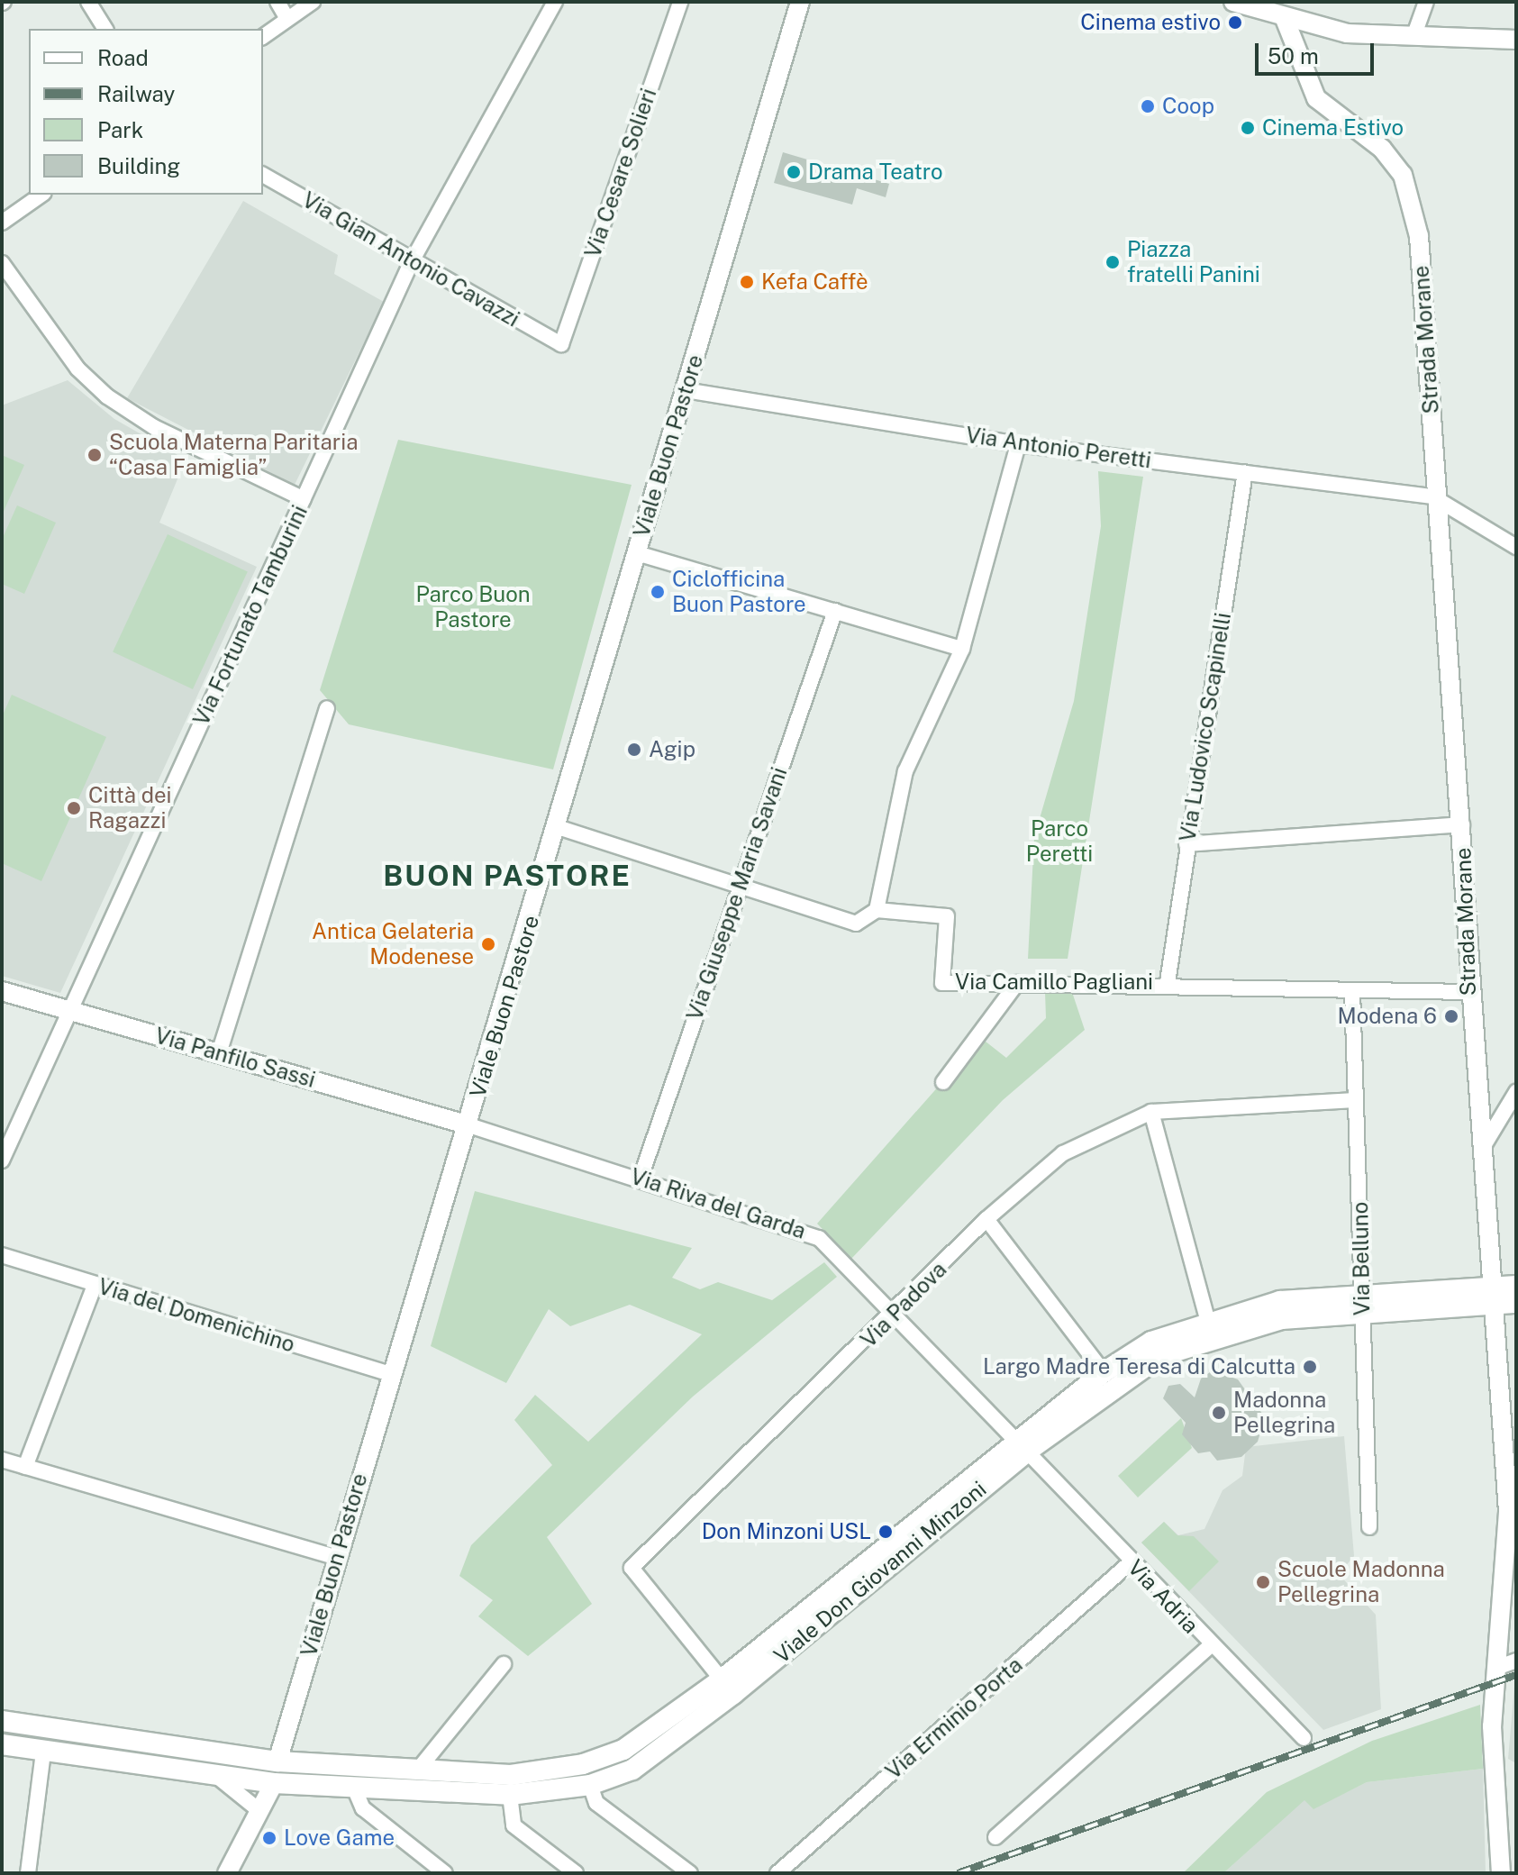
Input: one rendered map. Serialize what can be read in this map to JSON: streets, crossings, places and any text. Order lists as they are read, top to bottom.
{
  "streets": {
    "main road": ["Viale Don Giovanni Minzoni"],
    "street": [
      "Via Cesare Solieri",
      "Via Gian Antonio Cavazzi",
      "Strada Morane",
      "Viale Buon Pastore",
      "Via Antonio Peretti",
      "Via Fortunato Tamburini",
      "Via Ludovico Scapinelli",
      "Via Giuseppe Maria Savani",
      "Via Camillo Pagliani",
      "Via Panfilo Sassi",
      "Via Riva del Garda",
      "Via Belluno",
      "Via Padova",
      "Via del Domenichino",
      "Via Adria",
      "Via Erminio Porta"
    ]
  },
  "crossings": [
    ["Via Cesare Solieri", "Via Gian Antonio Cavazzi"],
    ["Via Gian Antonio Cavazzi", "Via Fortunato Tamburini"],
    ["Strada Morane", "Via Antonio Peretti"],
    ["Strada Morane", "Via Camillo Pagliani"],
    ["Strada Morane", "Viale Don Giovanni Minzoni"],
    ["Viale Buon Pastore", "Via Antonio Peretti"],
    ["Viale Buon Pastore", "Via Camillo Pagliani"],
    ["Viale Buon Pastore", "Via Panfilo Sassi"],
    ["Viale Buon Pastore", "Via Riva del Garda"],
    ["Viale Buon Pastore", "Via del Domenichino"],
    ["Viale Buon Pastore", "Viale Don Giovanni Minzoni"],
    ["Via Antonio Peretti", "Via Ludovico Scapinelli"],
    ["Via Fortunato Tamburini", "Via Panfilo Sassi"],
    ["Via Ludovico Scapinelli", "Via Camillo Pagliani"],
    ["Via Giuseppe Maria Savani", "Via Camillo Pagliani"],
    ["Via Giuseppe Maria Savani", "Via Riva del Garda"],
    ["Via Camillo Pagliani", "Via Belluno"],
    ["Via Panfilo Sassi", "Via Riva del Garda"],
    ["Via Riva del Garda", "Via Padova"],
    ["Via Riva del Garda", "Viale Don Giovanni Minzoni"],
    ["Via Riva del Garda", "Via Adria"],
    ["Via Belluno", "Via Padova"],
    ["Via Belluno", "Viale Don Giovanni Minzoni"],
    ["Via Padova", "Viale Don Giovanni Minzoni"],
    ["Viale Don Giovanni Minzoni", "Via Adria"],
    ["Via Adria", "Via Erminio Porta"]
  ],
  "districts": ["BUON PASTORE"],
  "parks": ["Parco Buon Pastore", "Parco Peretti"],
  "places": [
    "Cinema estivo",
    "Coop",
    "Cinema Estivo",
    "Drama Teatro",
    "Piazza fratelli Panini",
    "Kefa Caffè",
    "Scuola Materna Paritaria “Casa Famiglia”",
    "Ciclofficina Buon Pastore",
    "Agip",
    "Città dei Ragazzi",
    "Antica Gelateria Modenese",
    "Modena 6",
    "Largo Madre Teresa di Calcutta",
    "Madonna Pellegrina",
    "Don Minzoni USL",
    "Scuole Madonna Pellegrina",
    "Love Game"
  ],
  "legend": [
    "Road",
    "Railway",
    "Park",
    "Building"
  ],
  "scale_bar": "50 m"
}
